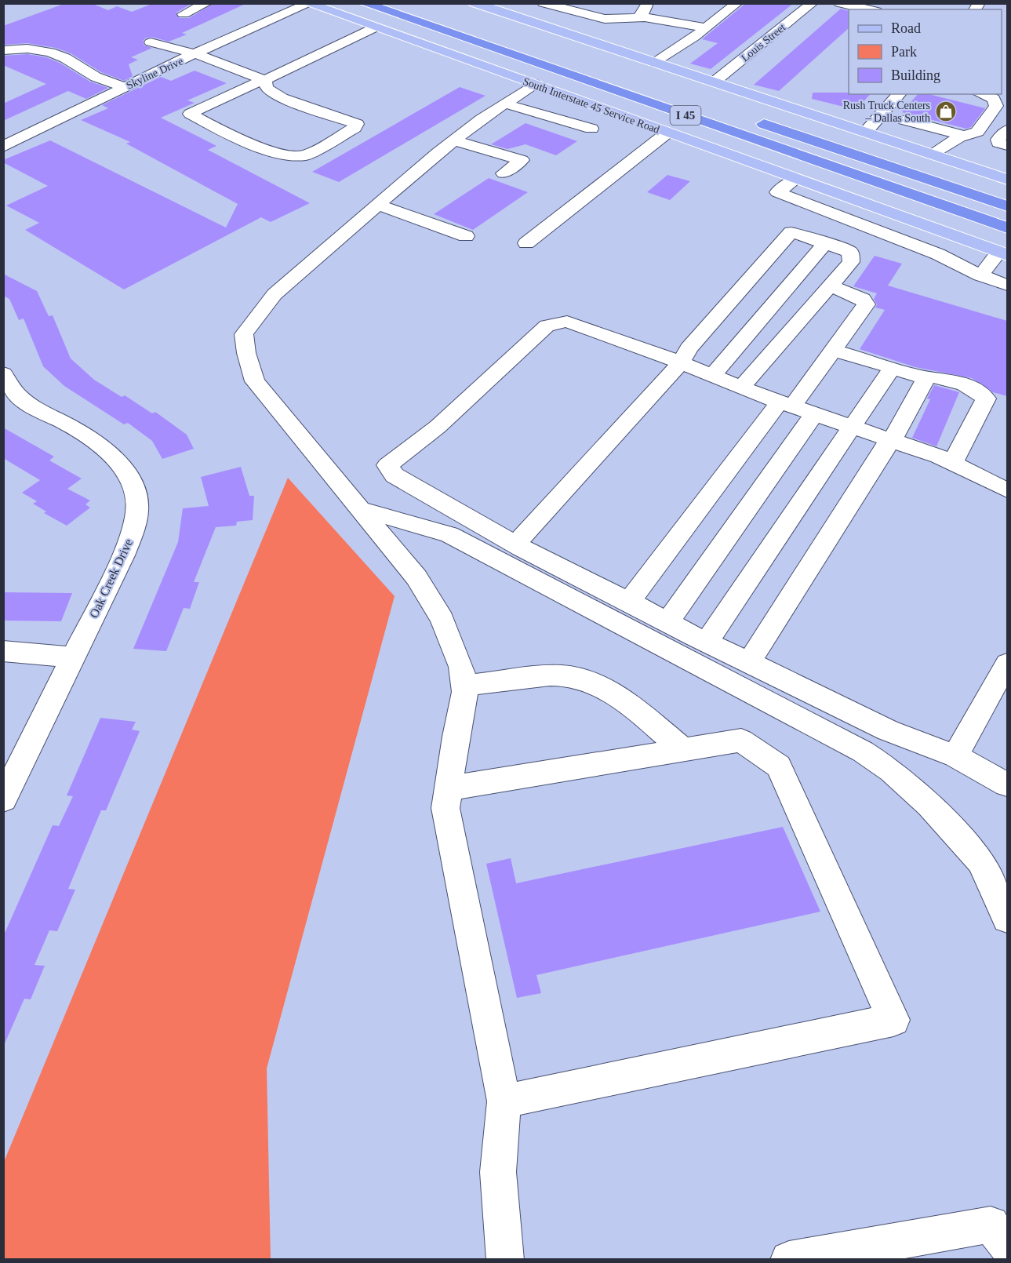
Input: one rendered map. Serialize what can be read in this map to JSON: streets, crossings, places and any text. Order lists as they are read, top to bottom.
{
  "streets": {
    "highway": ["I 45"],
    "main road": ["South Interstate 45 Service Road"],
    "street": ["Louis Street", "Skyline Drive", "Oak Creek Drive"]
  },
  "crossings": [
    ["Skyline Drive", "South Interstate 45 Service Road"]
  ],
  "places": {
    "shop": ["Rush Truck Centers – Dallas South"]
  },
  "legend": ["Road", "Park", "Building"]
}
